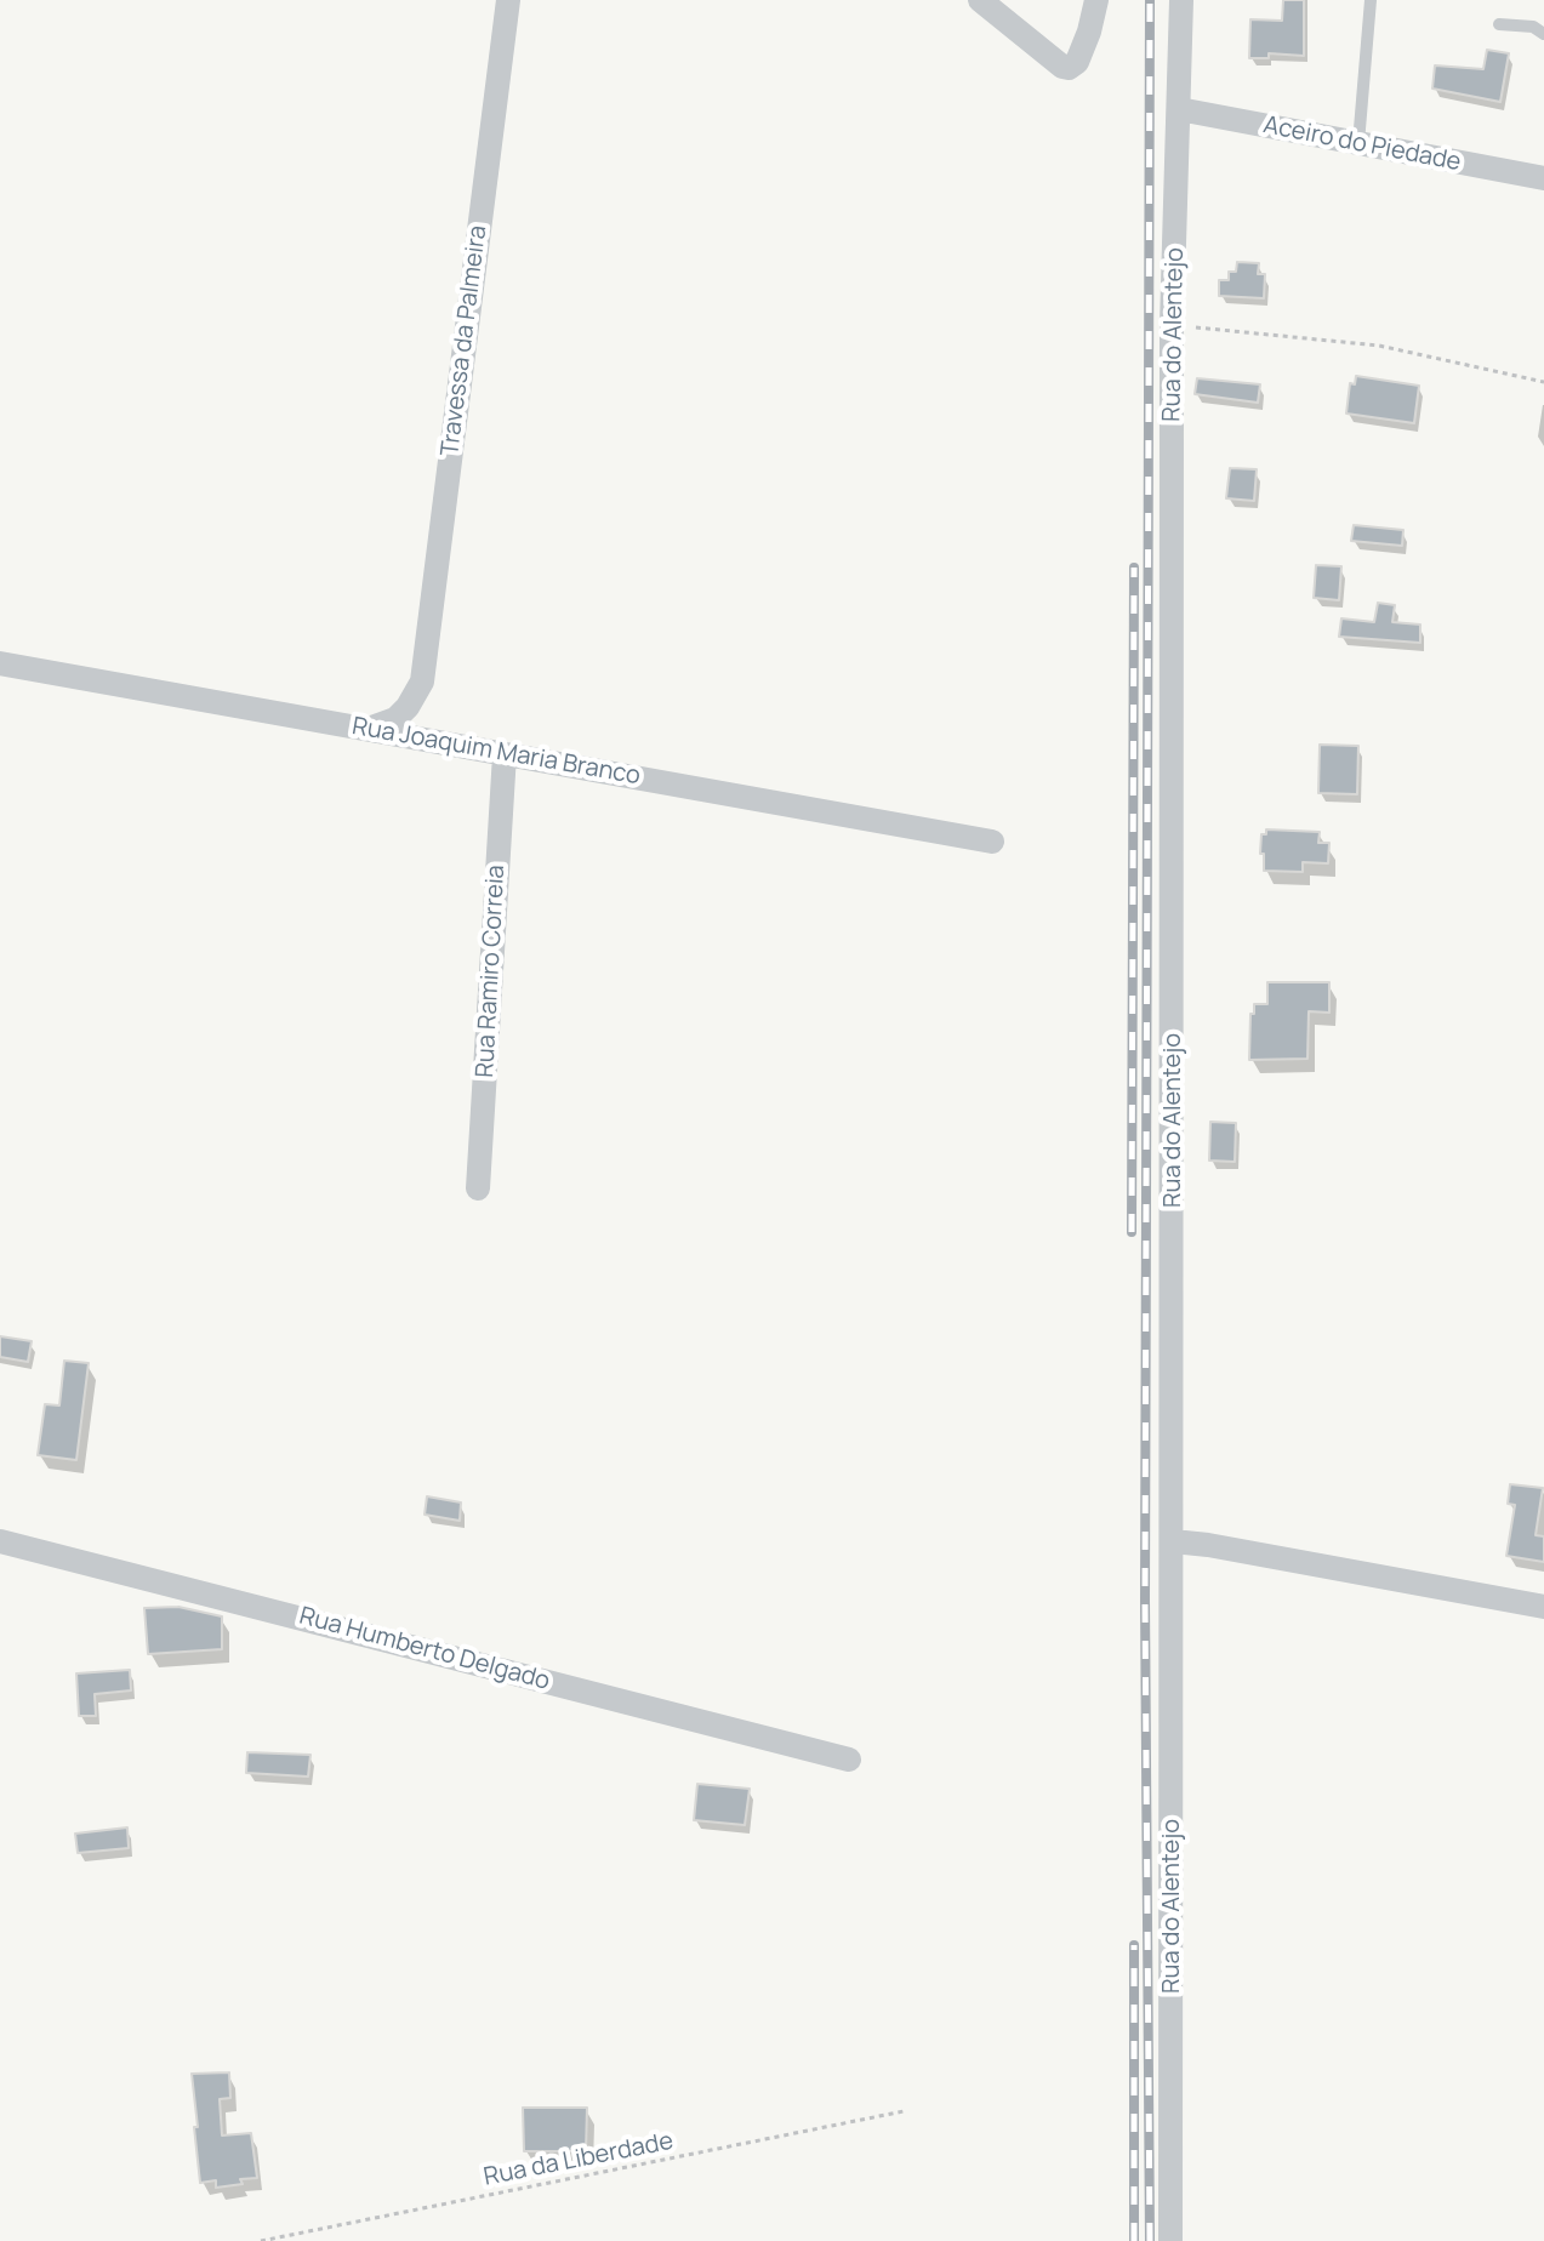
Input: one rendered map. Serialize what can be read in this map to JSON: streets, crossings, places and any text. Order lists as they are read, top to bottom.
{
  "streets": {
    "street": [
      "Aceiro do Piedade",
      "Rua do Alentejo",
      "Travessa da Palmeira",
      "Rua Joaquim Maria Branco",
      "Rua Ramiro Correia",
      "Rua Humberto Delgado"
    ],
    "path": ["Rua da Liberdade"]
  },
  "crossings": [
    ["Aceiro do Piedade", "Rua do Alentejo"],
    ["Travessa da Palmeira", "Rua Joaquim Maria Branco"],
    ["Rua Joaquim Maria Branco", "Rua Ramiro Correia"]
  ]
}
